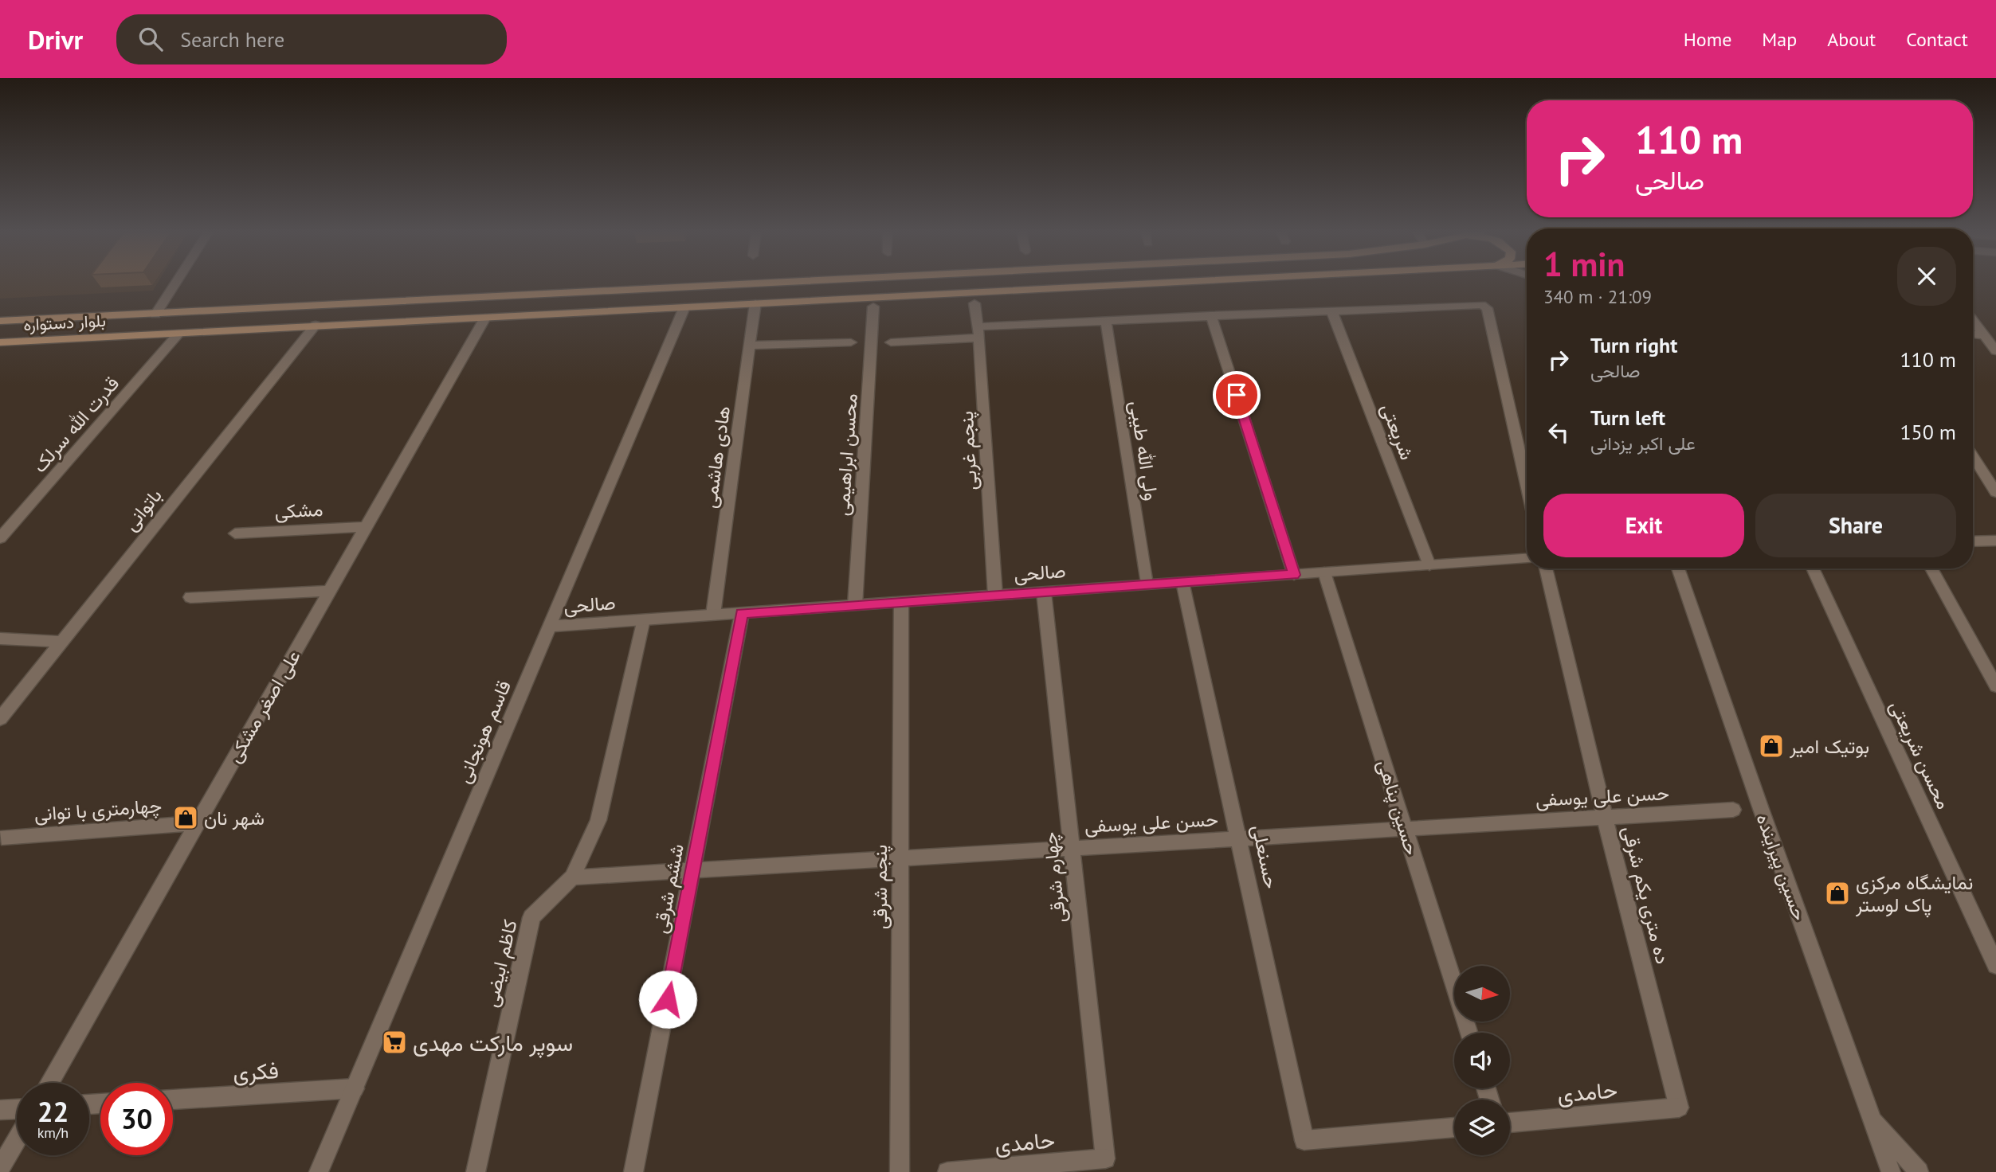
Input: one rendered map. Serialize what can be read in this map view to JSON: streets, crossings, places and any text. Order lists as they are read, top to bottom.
{
  "streets": {
    "main road": ["بلوار دستواره"],
    "street": [
      "قدرت الله سرلک",
      "شریعتی",
      "پنجم غربی",
      "ولی الله طیبی",
      "محسن ابراهیمی",
      "هادی هاشمی",
      "باتوانی",
      "مشکی",
      "صالحی",
      "علی اصغر مشکی",
      "قاسم هونجانی",
      "محسن شریعتی",
      "حسن علی یوسفی",
      "حسین پناهی",
      "چهارمتری با توانی",
      "حسنعلی",
      "حسین پیراینده",
      "چهارم شرقی",
      "پنجم شرقی",
      "ششم شرقی",
      "ده متری یکم شرقی",
      "کاظم ابیضی",
      "فکری",
      "حامدی"
    ]
  },
  "crossings": [
    ["بلوار دستواره", "قدرت الله سرلک"],
    ["بلوار دستواره", "هادی هاشمی"],
    ["بلوار دستواره", "باتوانی"],
    ["بلوار دستواره", "علی اصغر مشکی"],
    ["بلوار دستواره", "قاسم هونجانی"],
    ["شریعتی", "صالحی"],
    ["پنجم غربی", "صالحی"],
    ["ولی الله طیبی", "صالحی"],
    ["محسن ابراهیمی", "صالحی"],
    ["هادی هاشمی", "صالحی"],
    ["مشکی", "علی اصغر مشکی"],
    ["صالحی", "قاسم هونجانی"],
    ["صالحی", "حسین پناهی"],
    ["صالحی", "حسنعلی"],
    ["صالحی", "چهارم شرقی"],
    ["صالحی", "پنجم شرقی"],
    ["صالحی", "ششم شرقی"],
    ["صالحی", "کاظم ابیضی"],
    ["علی اصغر مشکی", "چهارمتری با توانی"],
    ["قاسم هونجانی", "فکری"],
    ["حسن علی یوسفی", "حسین پناهی"],
    ["حسن علی یوسفی", "حسنعلی"],
    ["حسن علی یوسفی", "چهارم شرقی"],
    ["حسن علی یوسفی", "پنجم شرقی"],
    ["حسن علی یوسفی", "ششم شرقی"],
    ["حسن علی یوسفی", "ده متری یکم شرقی"],
    ["حسن علی یوسفی", "کاظم ابیضی"],
    ["چهارم شرقی", "حامدی"],
    ["ده متری یکم شرقی", "حامدی"]
  ],
  "places": {
    "shop": ["بوتیک امیر", "شهر نان", "نمایشگاه مرکزی پاک لوستر"],
    "supermarket": ["سوپر مارکت مهدی"]
  },
  "north": "right",
  "page": {
    "header": "Drivr",
    "search": "Search here",
    "nav": [
      "Home",
      "Map",
      "About",
      "Contact"
    ],
    "turn": ["110 m", "صالحی"],
    "heading": ["1 min", "340 m · 21:09"],
    "list": [
      {
        "name": "Turn right",
        "note": "صالحی",
        "value": "110 m"
      },
      {
        "name": "Turn left",
        "note": "علی اکبر یزدانی",
        "value": "150 m"
      }
    ],
    "buttons": ["Exit", "Share"],
    "speed": "22 km/h",
    "limit": "30"
  }
}
